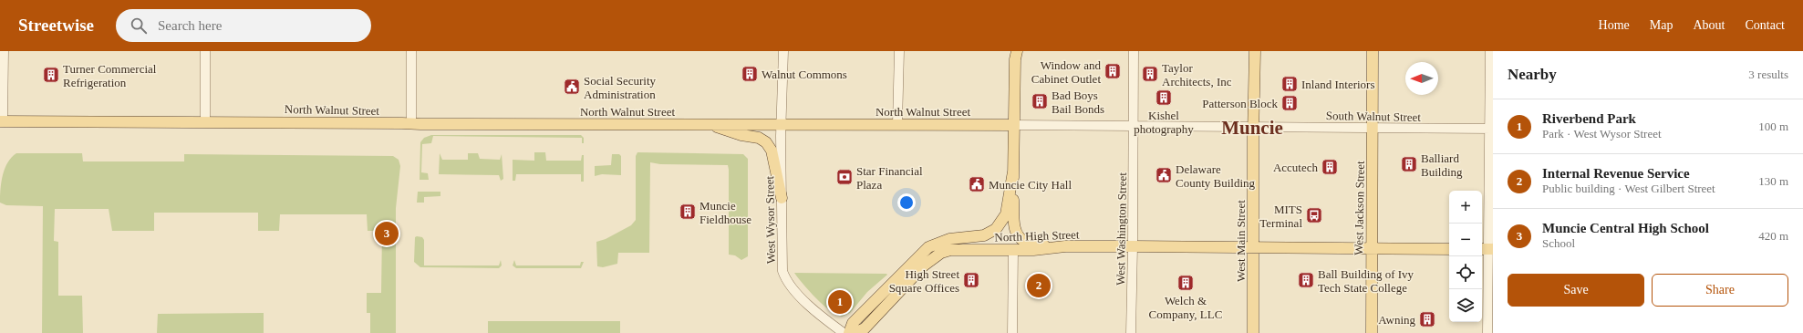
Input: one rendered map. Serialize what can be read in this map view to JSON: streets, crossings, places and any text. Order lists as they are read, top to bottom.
{
  "streets": {
    "main road": [
      "North Walnut Street",
      "West Jackson Street",
      "North High Street",
      "West Main Street"
    ],
    "street": ["South Walnut Street", "West Wysor Street", "West Washington Street"]
  },
  "crossings": [
    ["North Walnut Street", "South Walnut Street"],
    ["North Walnut Street", "West Wysor Street"],
    ["North Walnut Street", "West Washington Street"],
    ["North Walnut Street", "West Main Street"],
    ["South Walnut Street", "West Jackson Street"],
    ["South Walnut Street", "West Main Street"],
    ["West Jackson Street", "North High Street"],
    ["West Washington Street", "North High Street"],
    ["North High Street", "West Main Street"]
  ],
  "districts": ["Muncie"],
  "places": {
    "building": [
      "Window and Cabinet Outlet",
      "Walnut Commons",
      "Taylor Architects, Inc",
      "Turner Commercial Refrigeration",
      "Inland Interiors",
      "Kishel photography",
      "Bad Boys Bail Bonds",
      "Patterson Block",
      "Balliard Building",
      "Accutech",
      "Muncie Fieldhouse",
      "High Street Square Offices",
      "Ball Building of Ivy Tech State College",
      "Welch & Company, LLC",
      "Awning"
    ],
    "public building": ["Social Security Administration", "Delaware County Building", "Muncie City Hall"],
    "bank": ["Star Financial Plaza"],
    "bus stop": ["MITS Terminal"]
  },
  "north": "left",
  "page": {
    "header": "Streetwise",
    "search": "Search here",
    "nav": [
      "Home",
      "Map",
      "About",
      "Contact"
    ],
    "heading": ["Nearby", "3 results"],
    "list": [
      {
        "mark": "1",
        "name": "Riverbend Park",
        "note": "Park · West Wysor Street",
        "value": "100 m"
      },
      {
        "mark": "2",
        "name": "Internal Revenue Service",
        "note": "Public building · West Gilbert Street",
        "value": "130 m"
      },
      {
        "mark": "3",
        "name": "Muncie Central High School",
        "note": "School",
        "value": "420 m"
      }
    ],
    "map_buttons": ["+", "−"],
    "pins": ["3", "2", "1"],
    "buttons": ["Save", "Share"]
  }
}
